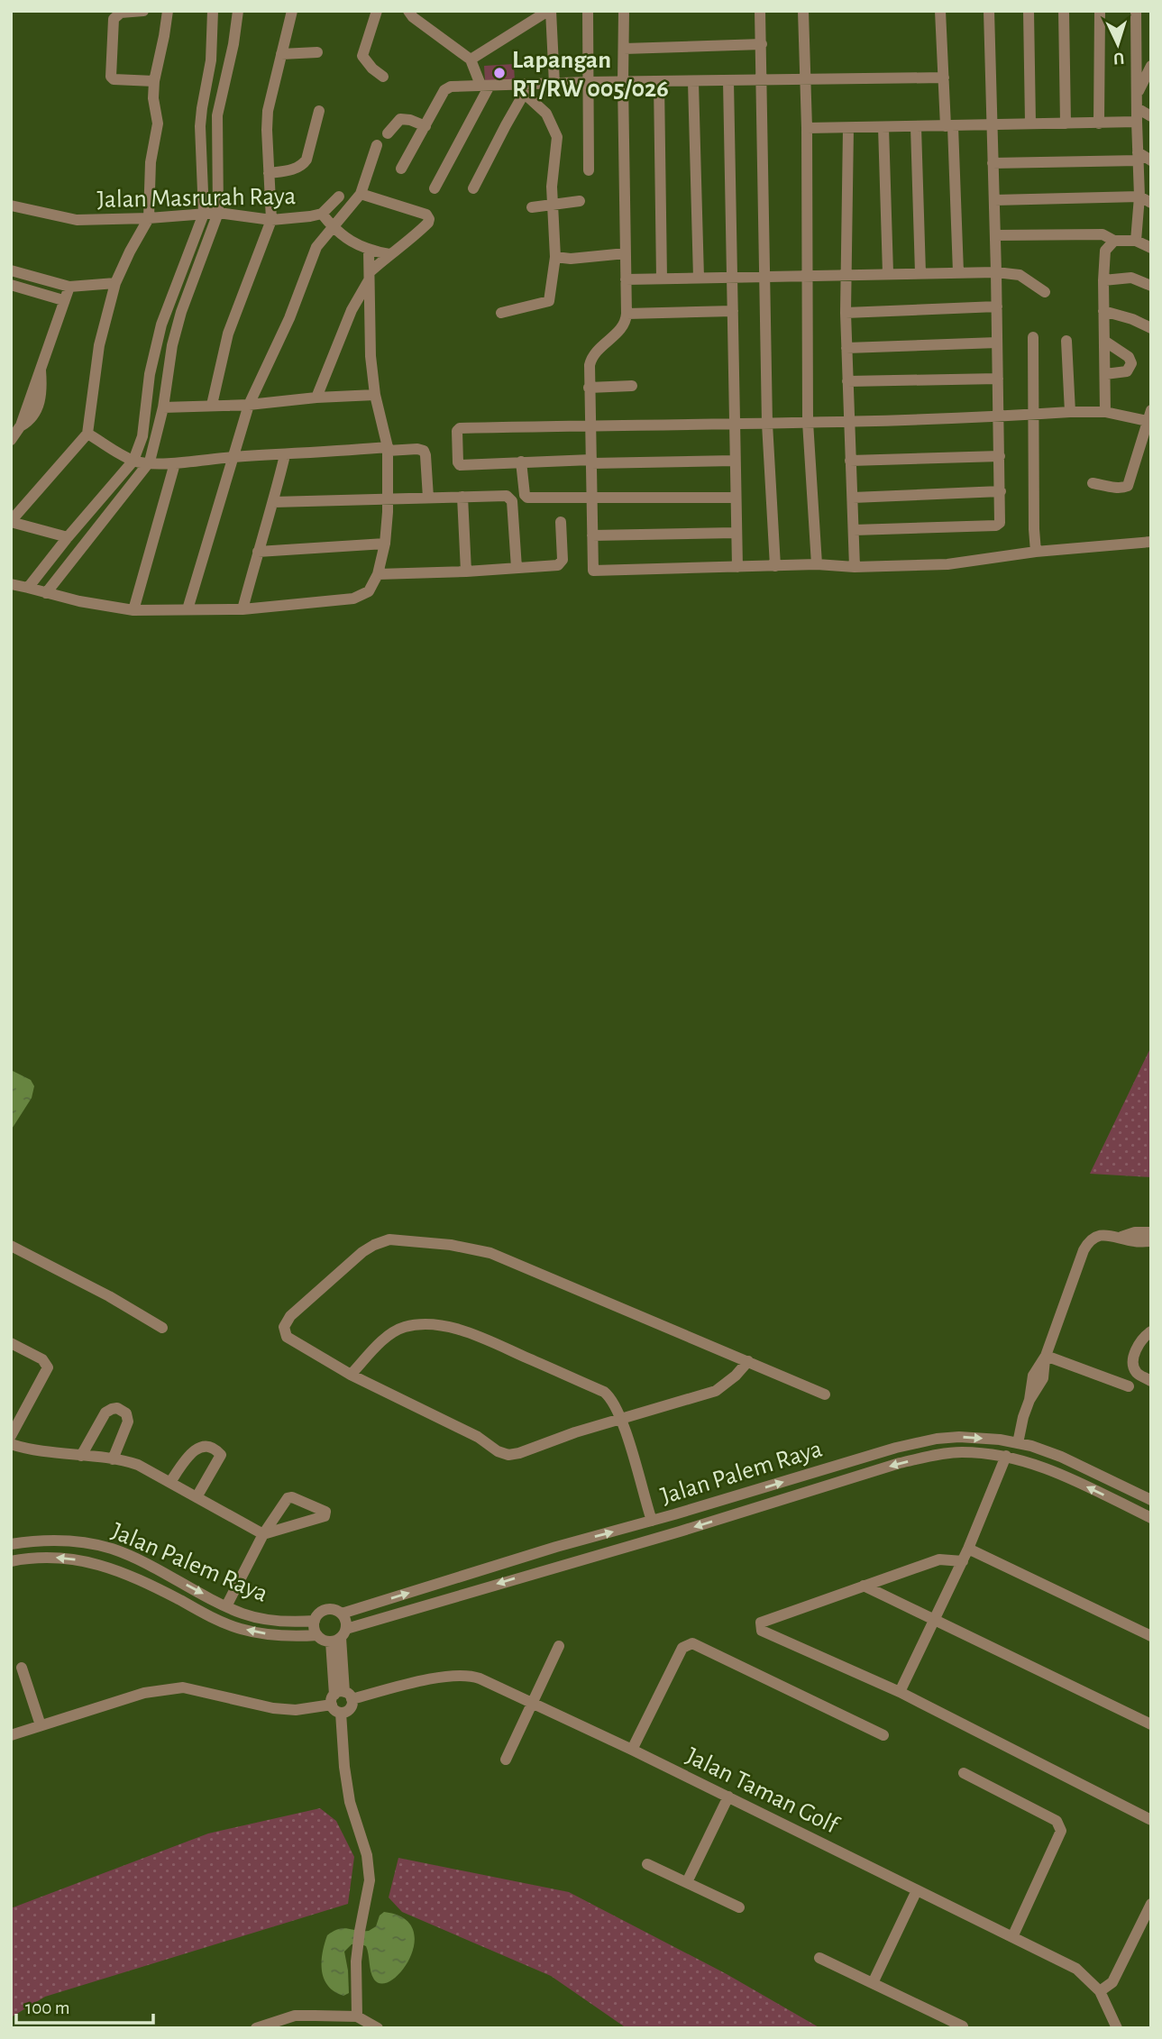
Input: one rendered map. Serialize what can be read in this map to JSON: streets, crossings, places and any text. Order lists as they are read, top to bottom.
{
  "streets": {
    "street": ["Jalan Masrurah Raya", "Jalan Palem Raya", "Jalan Taman Golf"]
  },
  "places": ["Lapangan RT/RW 005/026"],
  "scale_bar": "100 m",
  "north": "bottom"
}
